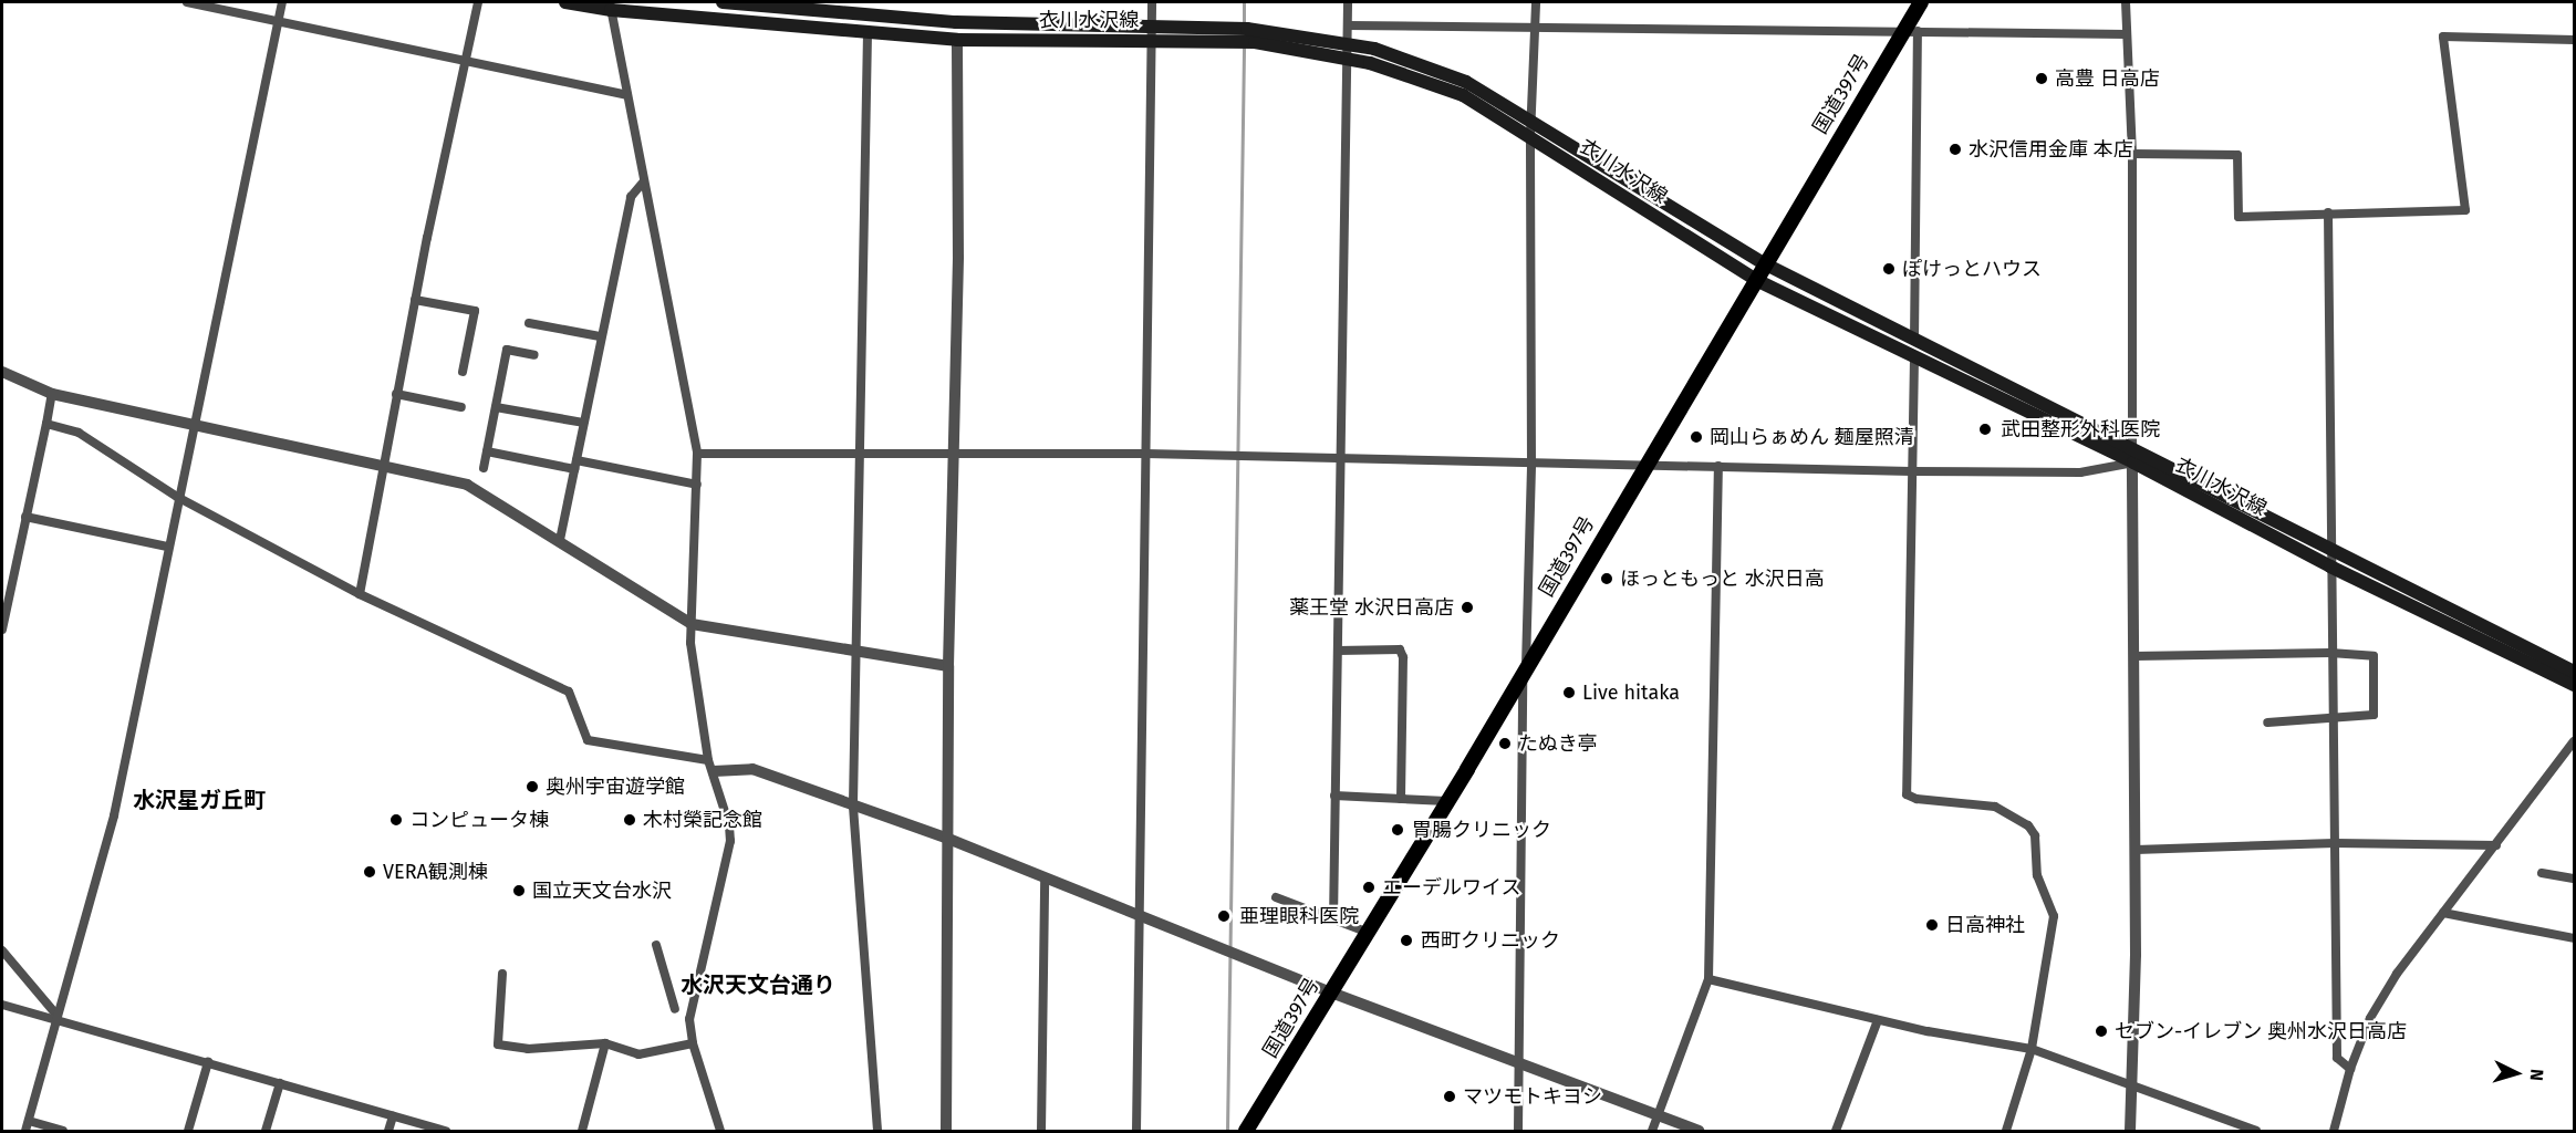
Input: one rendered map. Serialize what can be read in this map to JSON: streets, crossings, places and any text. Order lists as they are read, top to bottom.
{
  "streets": {
    "highway": ["国道397号"],
    "main road": ["衣川水沢線"]
  },
  "crossings": [
    ["衣川水沢線", "国道397号"]
  ],
  "districts": ["水沢星ガ丘町", "水沢天文台通り"],
  "places": [
    "高豊 日高店",
    "水沢信用金庫 本店",
    "ぽけっとハウス",
    "武田整形外科医院",
    "岡山らぁめん 麺屋照清",
    "ほっともっと 水沢日高",
    "薬王堂 水沢日高店",
    "Live hitaka",
    "たぬき亭",
    "奥州宇宙遊学館",
    "コンピュータ棟",
    "木村榮記念館",
    "胃腸クリニック",
    "VERA観測棟",
    "エーデルワイス",
    "国立天文台水沢",
    "亜理眼科医院",
    "日高神社",
    "西町クリニック",
    "セブン-イレブン 奥州水沢日高店",
    "マツモトキヨシ"
  ],
  "north": "right"
}
